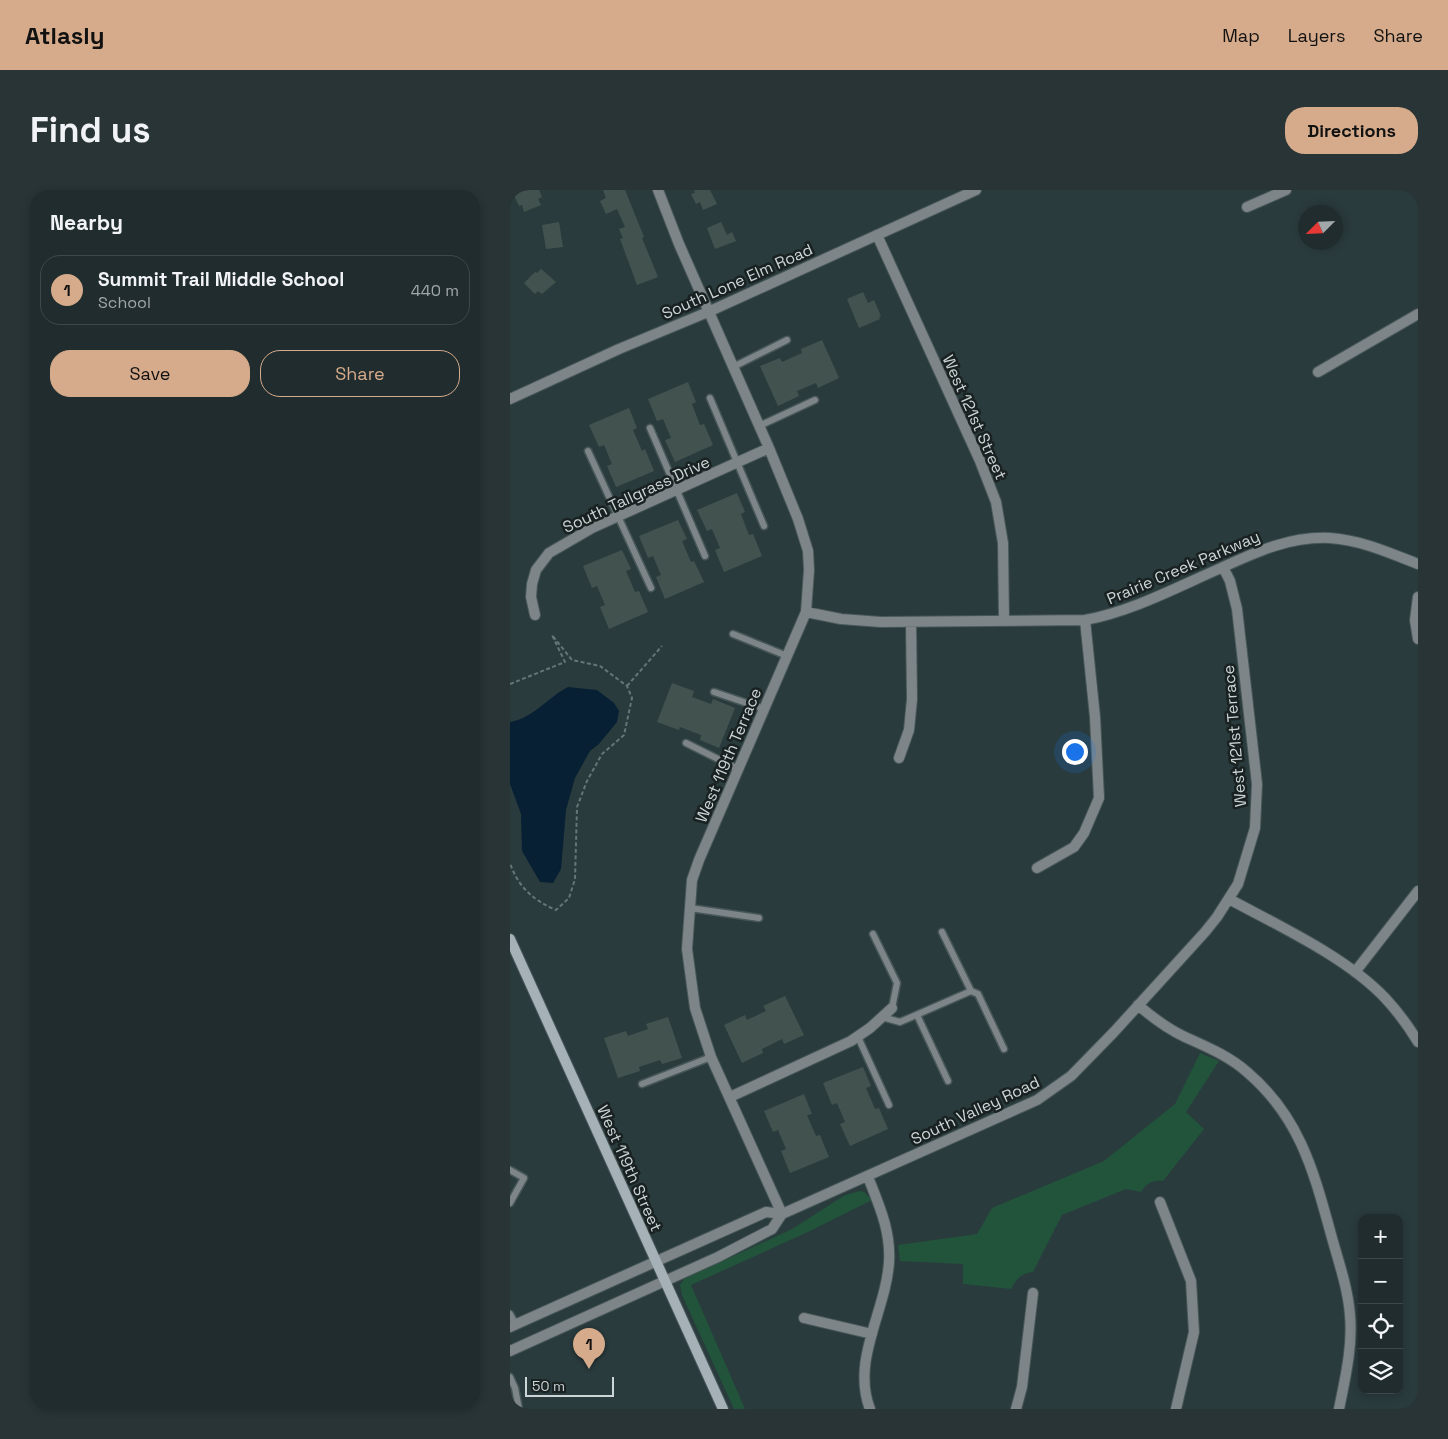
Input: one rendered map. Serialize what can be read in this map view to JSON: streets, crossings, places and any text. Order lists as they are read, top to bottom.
{
  "streets": {
    "main road": ["West 119th Street"],
    "street": [
      "South Lone Elm Road",
      "West 121st Street",
      "South Tallgrass Drive",
      "Prairie Creek Parkway",
      "West 121st Terrace",
      "West 119th Terrace",
      "South Valley Road"
    ]
  },
  "crossings": [
    ["South Lone Elm Road", "West 121st Street"],
    ["South Lone Elm Road", "West 119th Terrace"],
    ["West 121st Street", "Prairie Creek Parkway"],
    ["South Tallgrass Drive", "West 119th Terrace"],
    ["Prairie Creek Parkway", "West 121st Terrace"],
    ["Prairie Creek Parkway", "West 119th Terrace"],
    ["West 121st Terrace", "South Valley Road"],
    ["West 119th Terrace", "South Valley Road"],
    ["South Valley Road", "West 119th Street"]
  ],
  "scale_bar": "50 m",
  "north": "bottom left",
  "page": {
    "header": "Atlasly",
    "nav": ["Map", "Layers", "Share"],
    "buttons": [
      "Directions",
      ["Save", "Share"]
    ],
    "title": "Find us",
    "heading": "Nearby",
    "list": [
      {
        "mark": "1",
        "name": "Summit Trail Middle School",
        "note": "School",
        "value": "440 m"
      }
    ],
    "map_buttons": ["+", "−"],
    "pins": "1",
    "scale": "50 m"
  }
}
